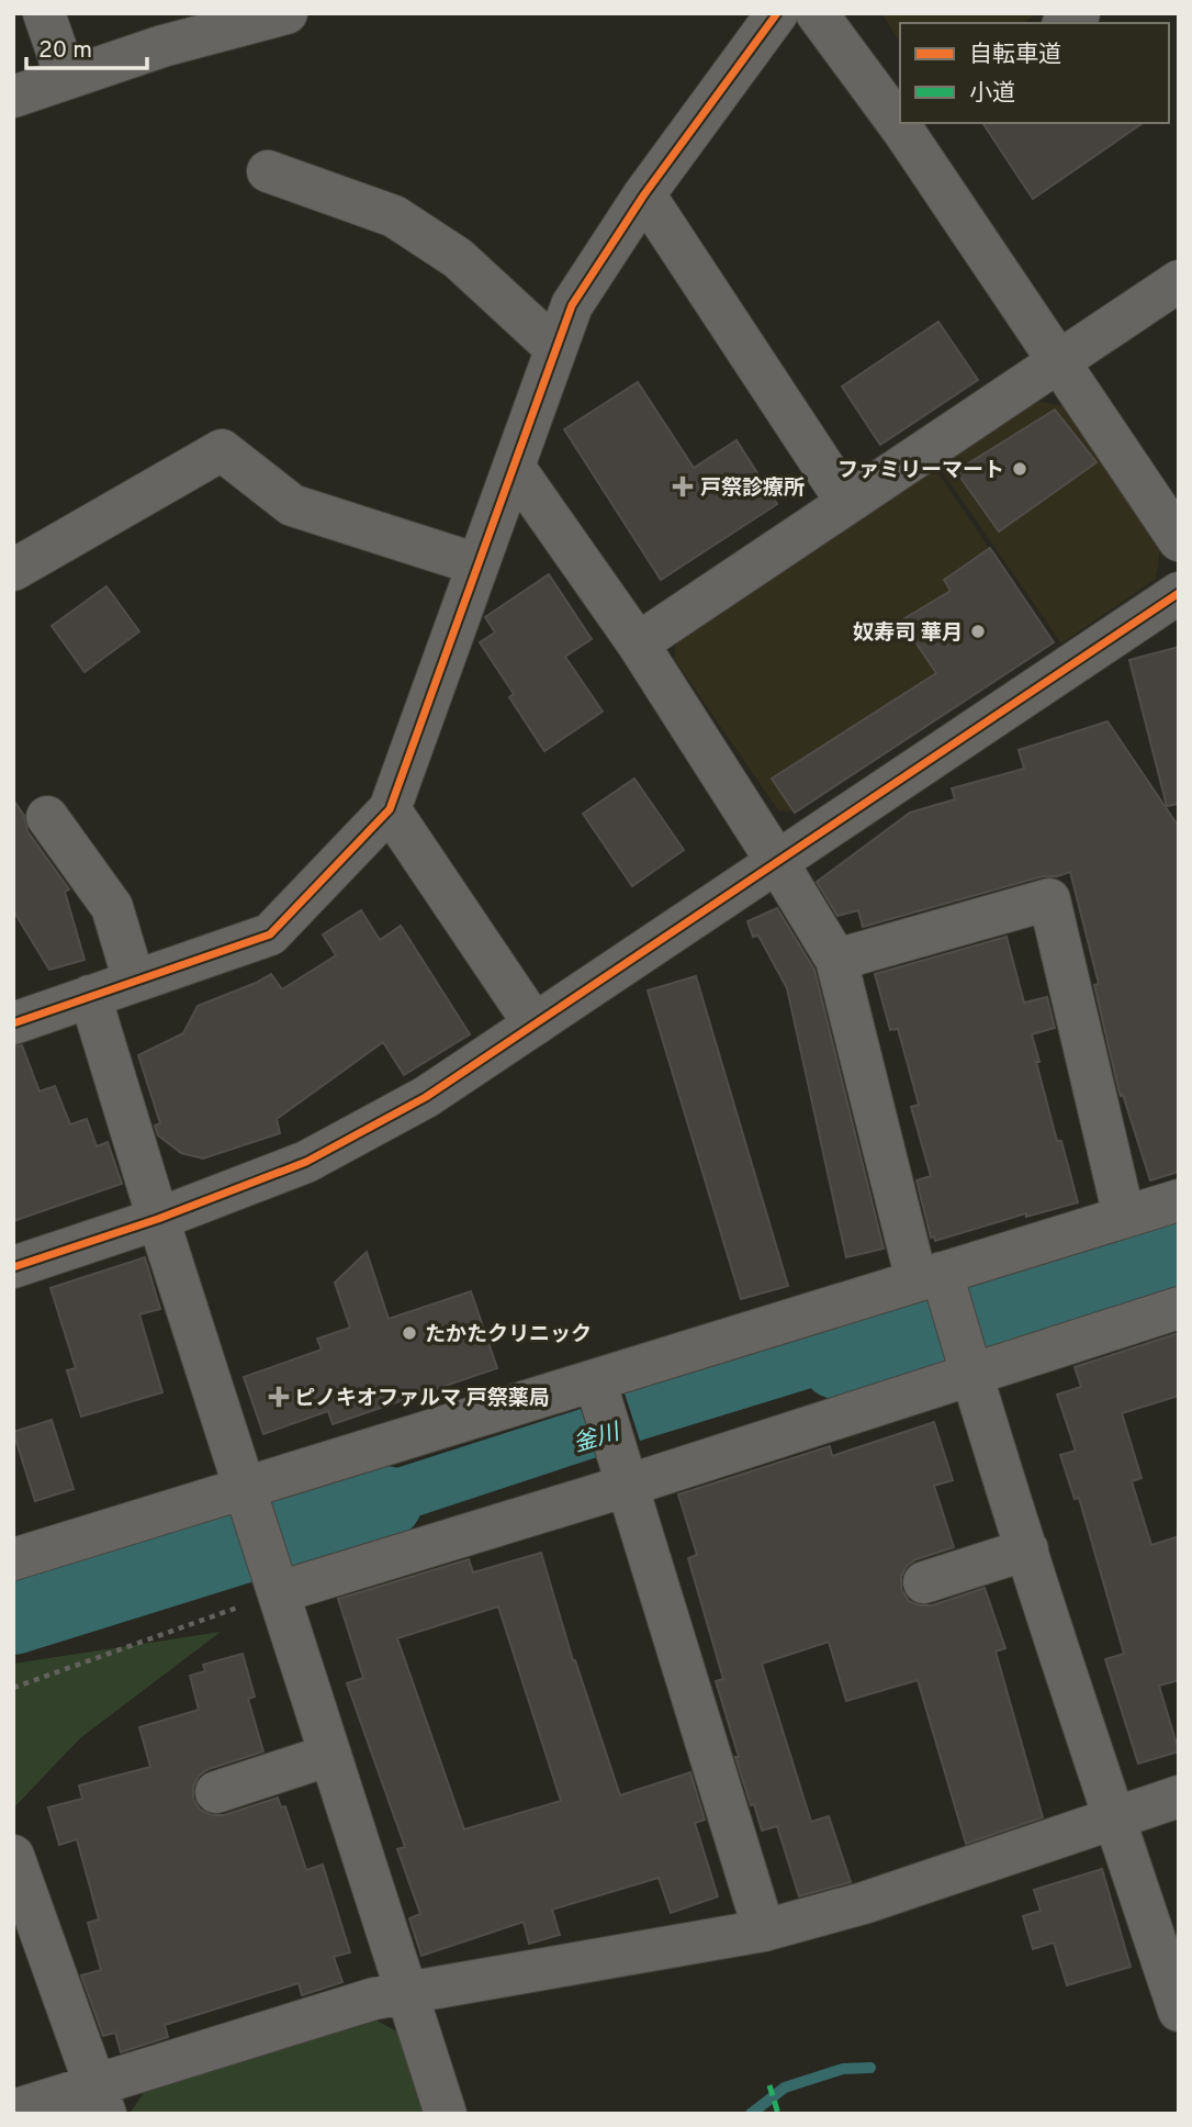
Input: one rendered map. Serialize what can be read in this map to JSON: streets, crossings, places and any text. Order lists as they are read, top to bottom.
{
  "water": ["釜川"],
  "places": {
    "other": ["ファミリーマート", "奴寿司 華月", "たかたクリニック"],
    "health": ["戸祭診療所", "ピノキオファルマ 戸祭薬局"]
  },
  "legend": ["自転車道", "小道"],
  "scale_bar": "20 m"
}
